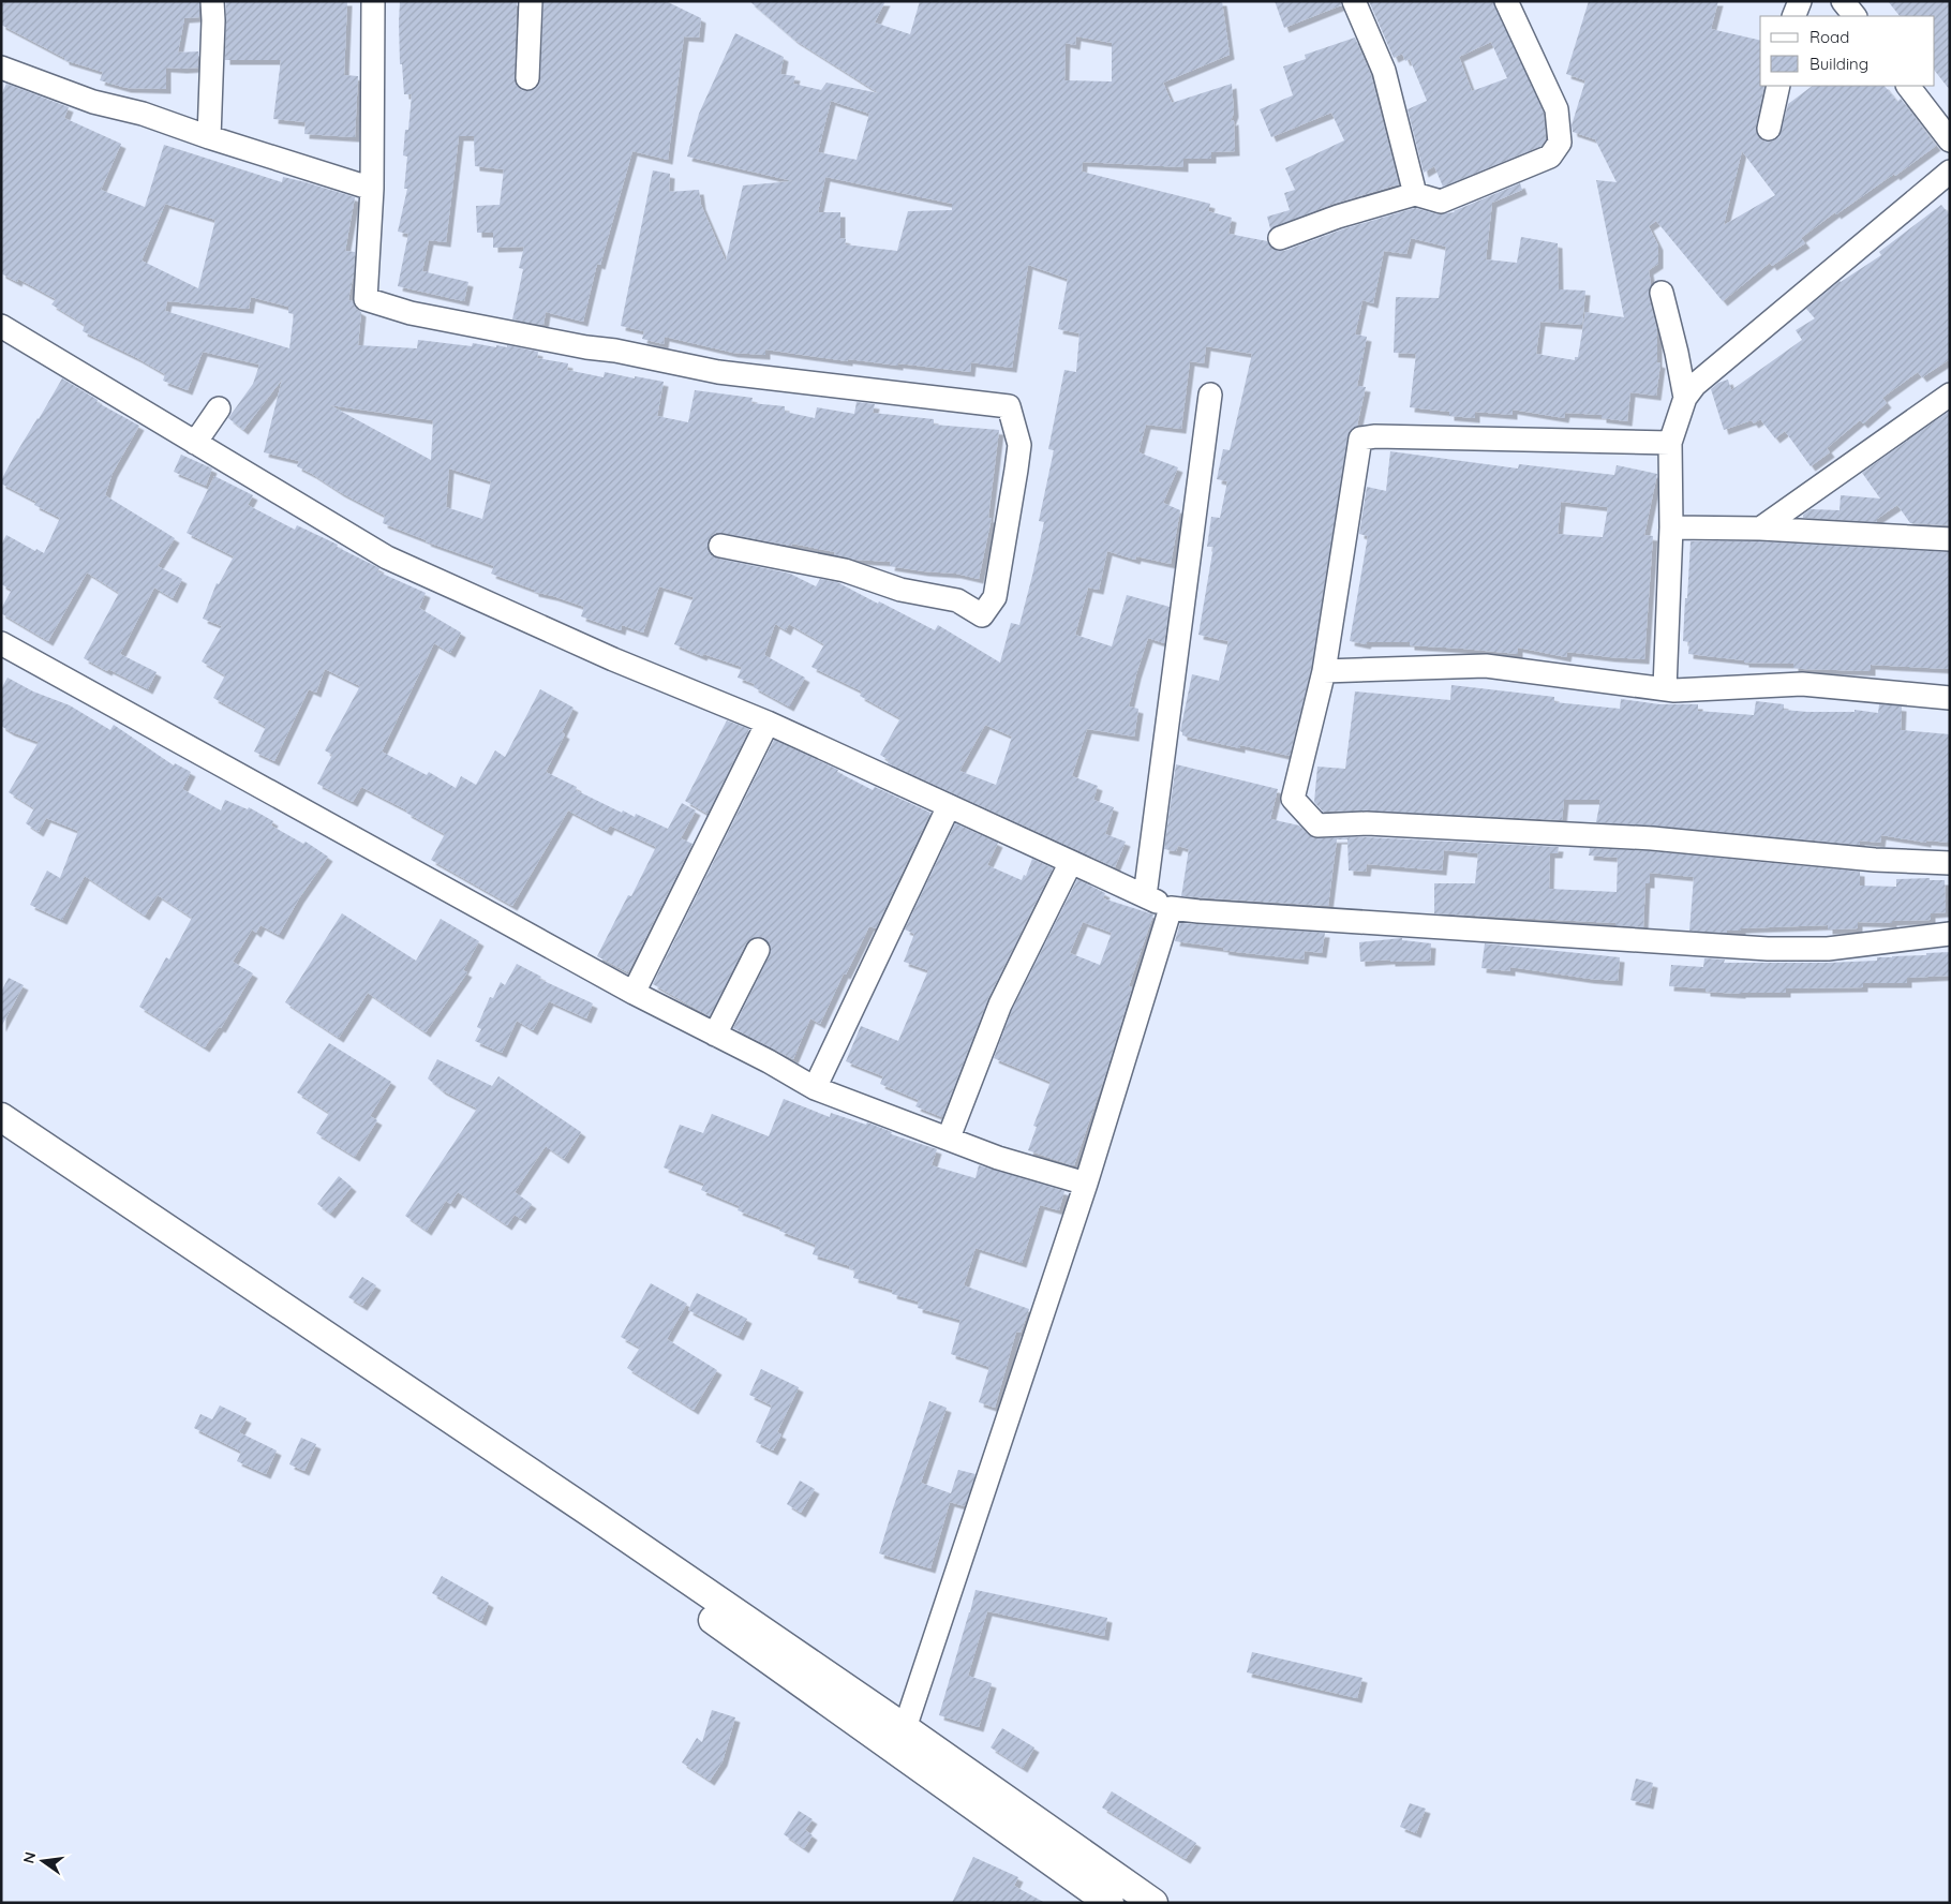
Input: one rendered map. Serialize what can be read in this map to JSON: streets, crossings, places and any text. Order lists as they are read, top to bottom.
{
  "legend": ["Road", "Building"],
  "north": "left"
}
